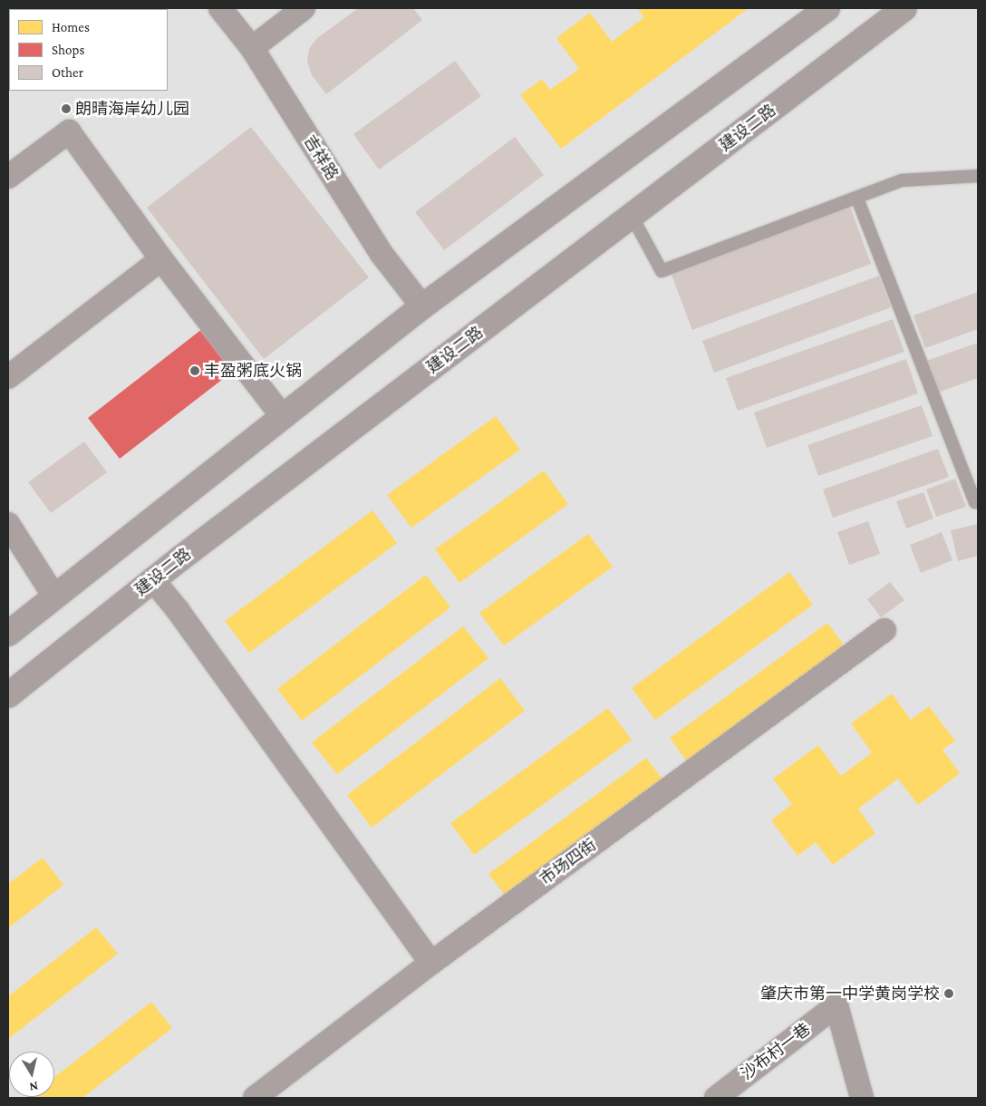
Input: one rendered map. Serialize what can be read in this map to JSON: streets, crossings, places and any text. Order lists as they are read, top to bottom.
{
  "streets": {
    "main road": ["建设二路"],
    "street": ["吉祥路", "市场四街", "沙布村一巷"]
  },
  "places": ["朗晴海岸幼儿园", "丰盈粥底火锅", "肇庆市第一中学黄岗学校"],
  "legend": ["Homes", "Shops", "Other"],
  "north": "bottom"
}
